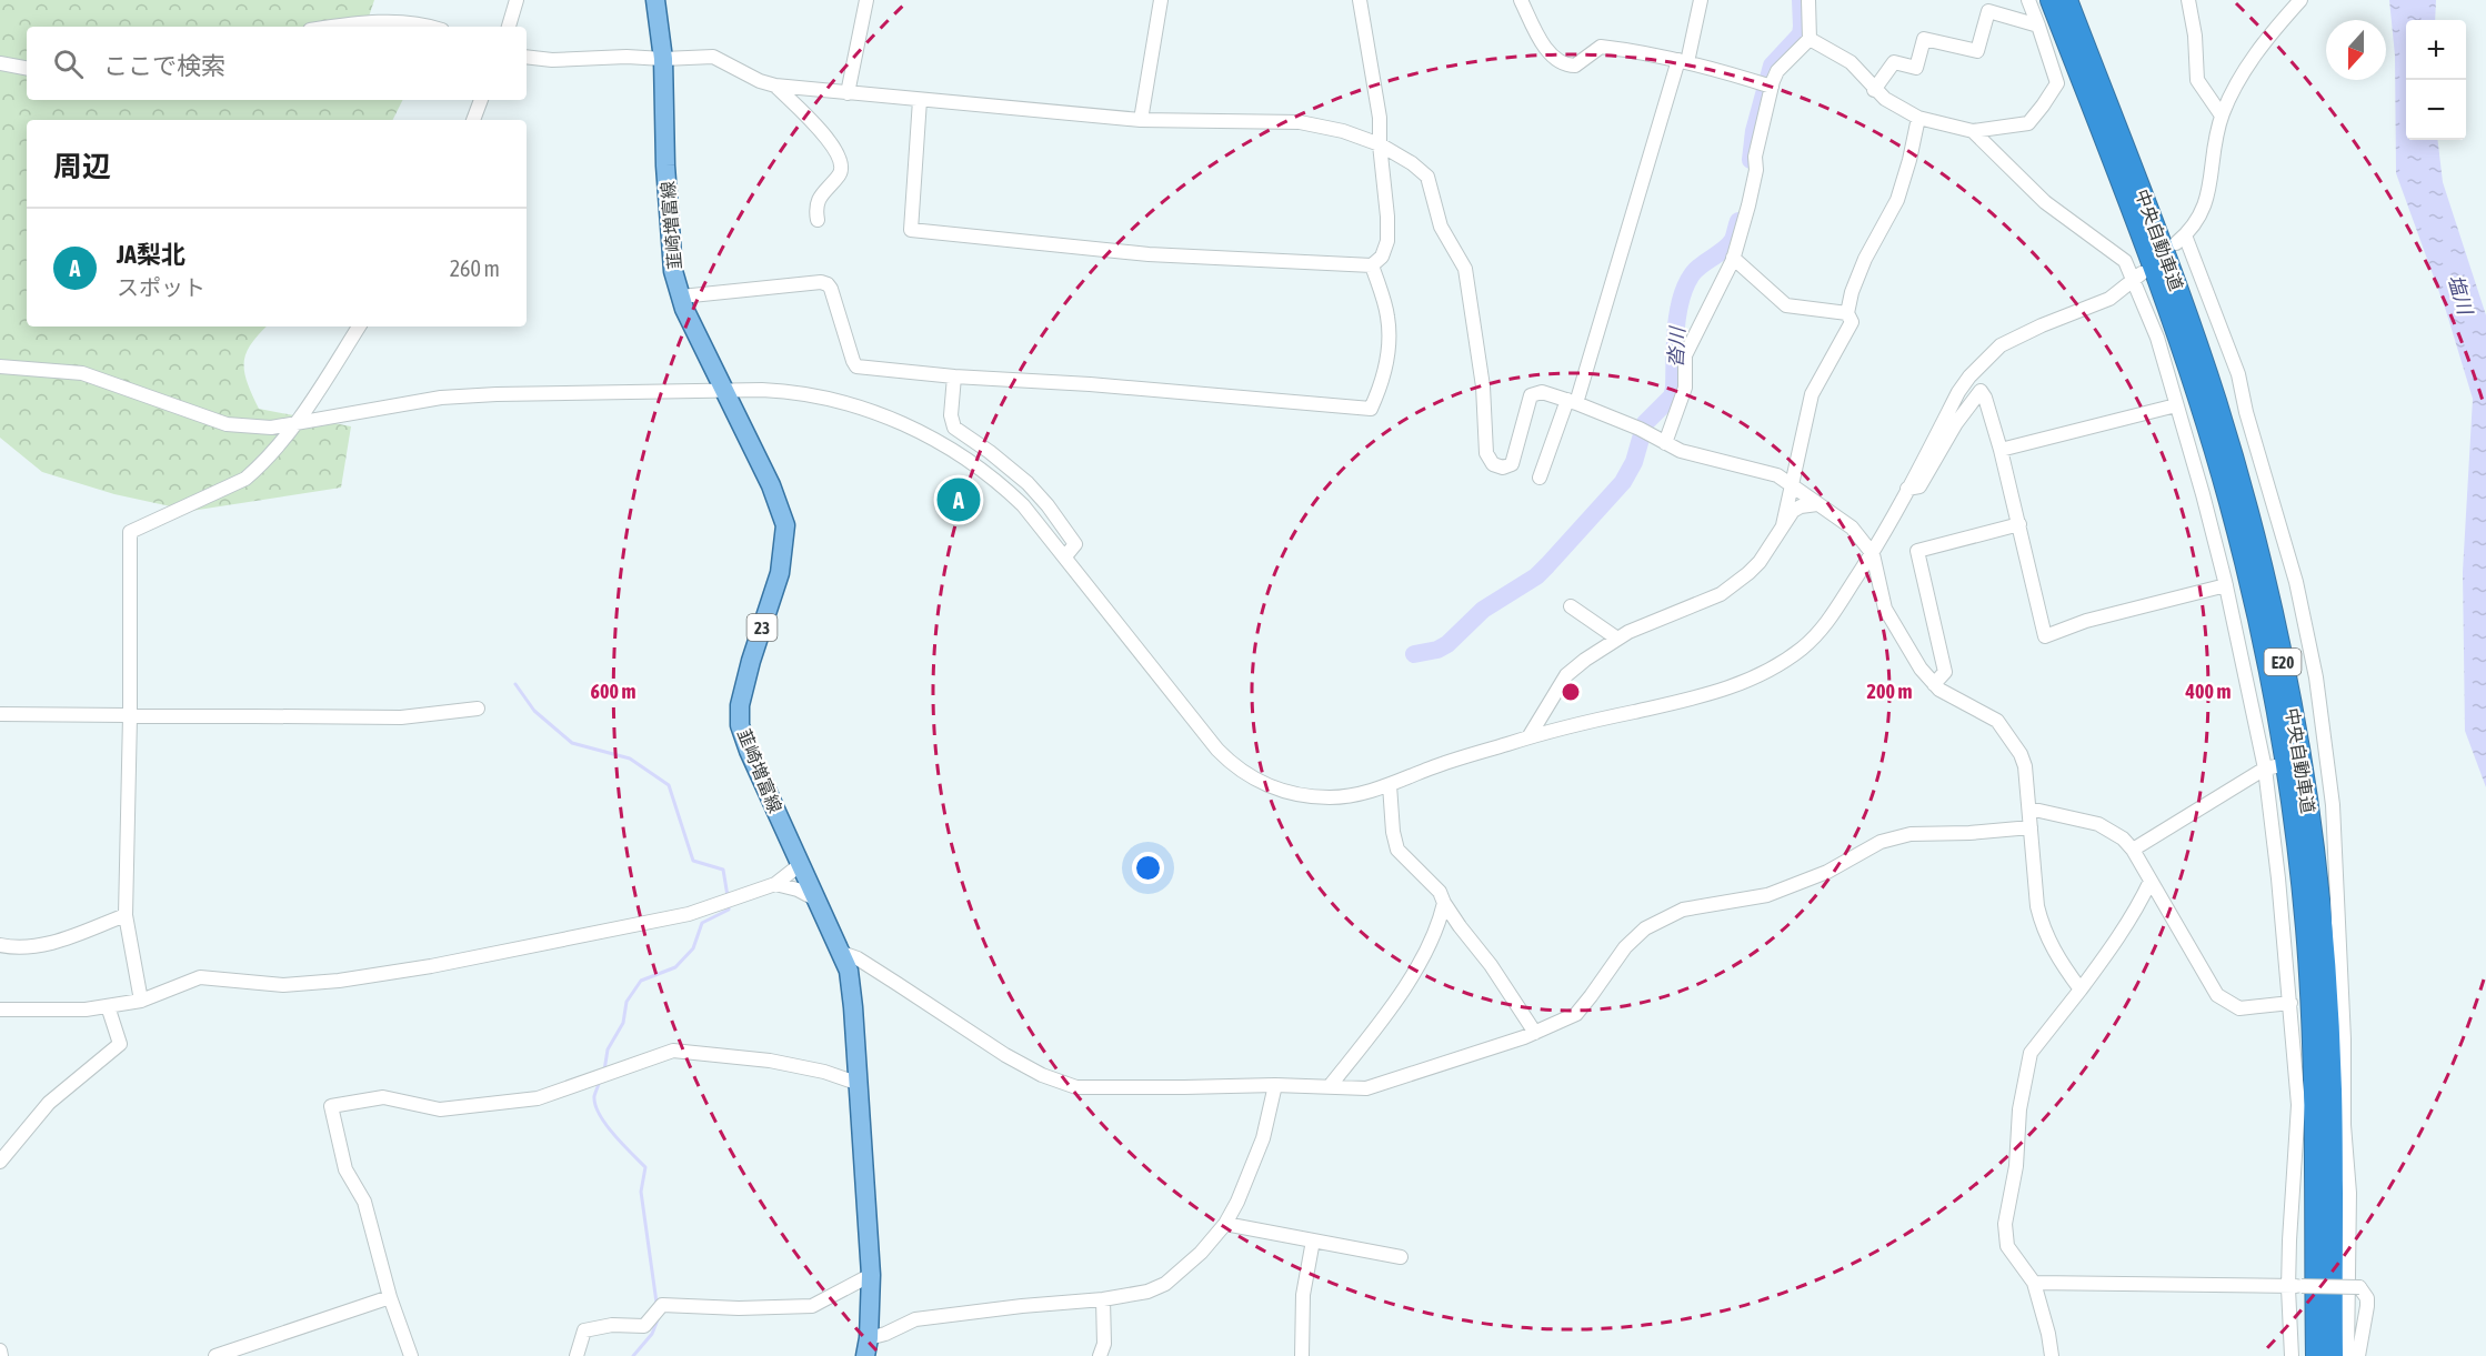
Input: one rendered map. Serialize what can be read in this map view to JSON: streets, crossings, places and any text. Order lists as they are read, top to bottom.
{
  "streets": {
    "highway": ["中央自動車道", "E20"],
    "main road": ["韮崎増富線", "23"]
  },
  "water": ["塩川", "沓川"],
  "north": "bottom",
  "page": {
    "map_buttons": ["+", "−"],
    "search": "ここで検索",
    "heading": "周辺",
    "list": [
      {
        "mark": "A",
        "name": "JA梨北",
        "note": "スポット",
        "value": "260 m"
      }
    ],
    "pins": "A"
  },
  "rings": ["200 m", "400 m", "600 m"]
}
